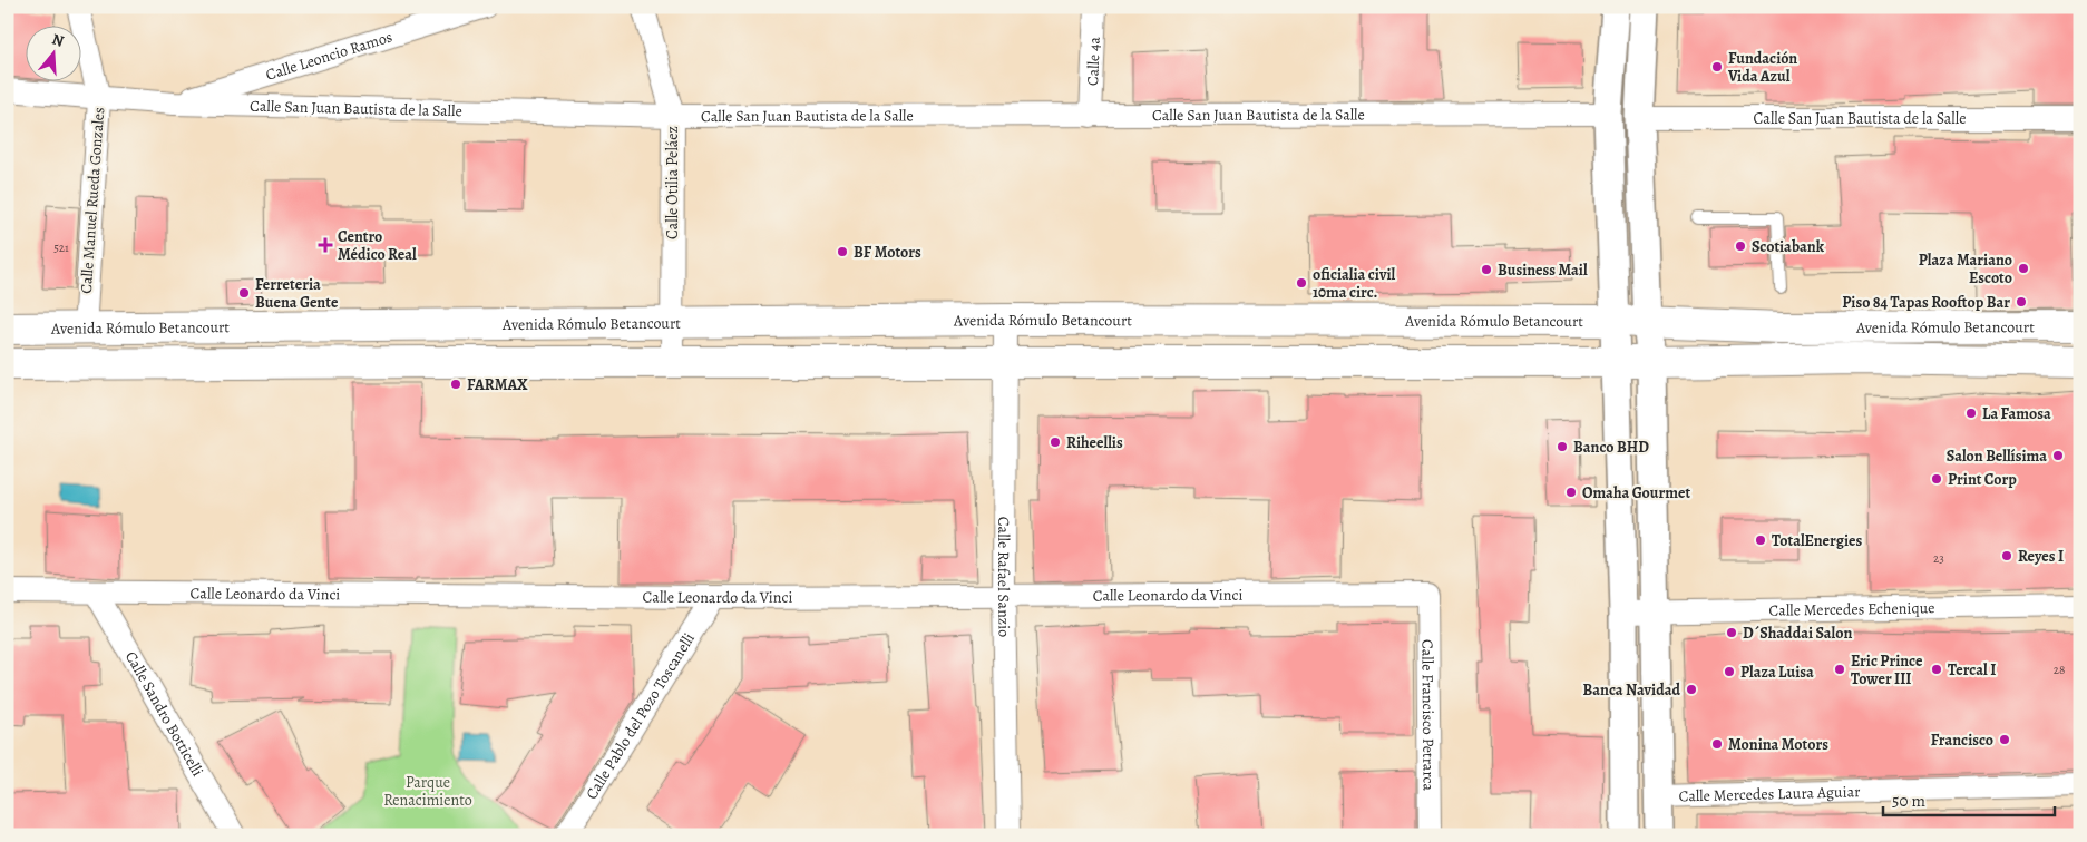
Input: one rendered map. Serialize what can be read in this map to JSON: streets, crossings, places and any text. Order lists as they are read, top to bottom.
{
  "streets": {
    "main road": ["Avenida Rómulo Betancourt"],
    "street": [
      "Calle Leoncio Ramos",
      "Calle 4a",
      "Calle San Juan Bautista de la Salle",
      "Calle Otilia Peláez",
      "Calle Manuel Rueda Gonzales",
      "Calle Rafael Sanzio",
      "Calle Leonardo da Vinci",
      "Calle Mercedes Echenique",
      "Calle Sandro Botticelli",
      "Calle Francisco Petrarca",
      "Calle Pablo del Pozo Toscanelli",
      "Calle Mercedes Laura Aguiar"
    ]
  },
  "crossings": [
    ["Calle Leoncio Ramos", "Calle San Juan Bautista de la Salle"],
    ["Calle 4a", "Calle San Juan Bautista de la Salle"],
    ["Calle San Juan Bautista de la Salle", "Calle Otilia Peláez"],
    ["Calle San Juan Bautista de la Salle", "Calle Manuel Rueda Gonzales"],
    ["Calle Otilia Peláez", "Avenida Rómulo Betancourt"],
    ["Calle Manuel Rueda Gonzales", "Avenida Rómulo Betancourt"],
    ["Avenida Rómulo Betancourt", "Calle Rafael Sanzio"],
    ["Calle Rafael Sanzio", "Calle Leonardo da Vinci"],
    ["Calle Leonardo da Vinci", "Calle Sandro Botticelli"],
    ["Calle Leonardo da Vinci", "Calle Francisco Petrarca"],
    ["Calle Leonardo da Vinci", "Calle Pablo del Pozo Toscanelli"]
  ],
  "parks": ["Parque Renacimiento"],
  "places": {
    "other": [
      "Fundación Vida Azul",
      "Scotiabank",
      "BF Motors",
      "Plaza Mariano Escoto",
      "Business Mail",
      "oficialia civil 10ma circ.",
      "Ferreteria Buena Gente",
      "Piso 84 Tapas Rooftop Bar",
      "FARMAX",
      "La Famosa",
      "Riheellis",
      "Banco BHD",
      "Salon Bellísima",
      "Print Corp",
      "Omaha Gourmet",
      "TotalEnergies",
      "Reyes I",
      "D´Shaddai Salon",
      "Eric Prince Tower III",
      "Tercal I",
      "Plaza Luisa",
      "Banca Navidad",
      "Francisco",
      "Monina Motors"
    ],
    "health": ["Centro Médico Real"]
  },
  "house_numbers": ["521", "23", "28"],
  "scale_bar": "50 m",
  "north": "top"
}
